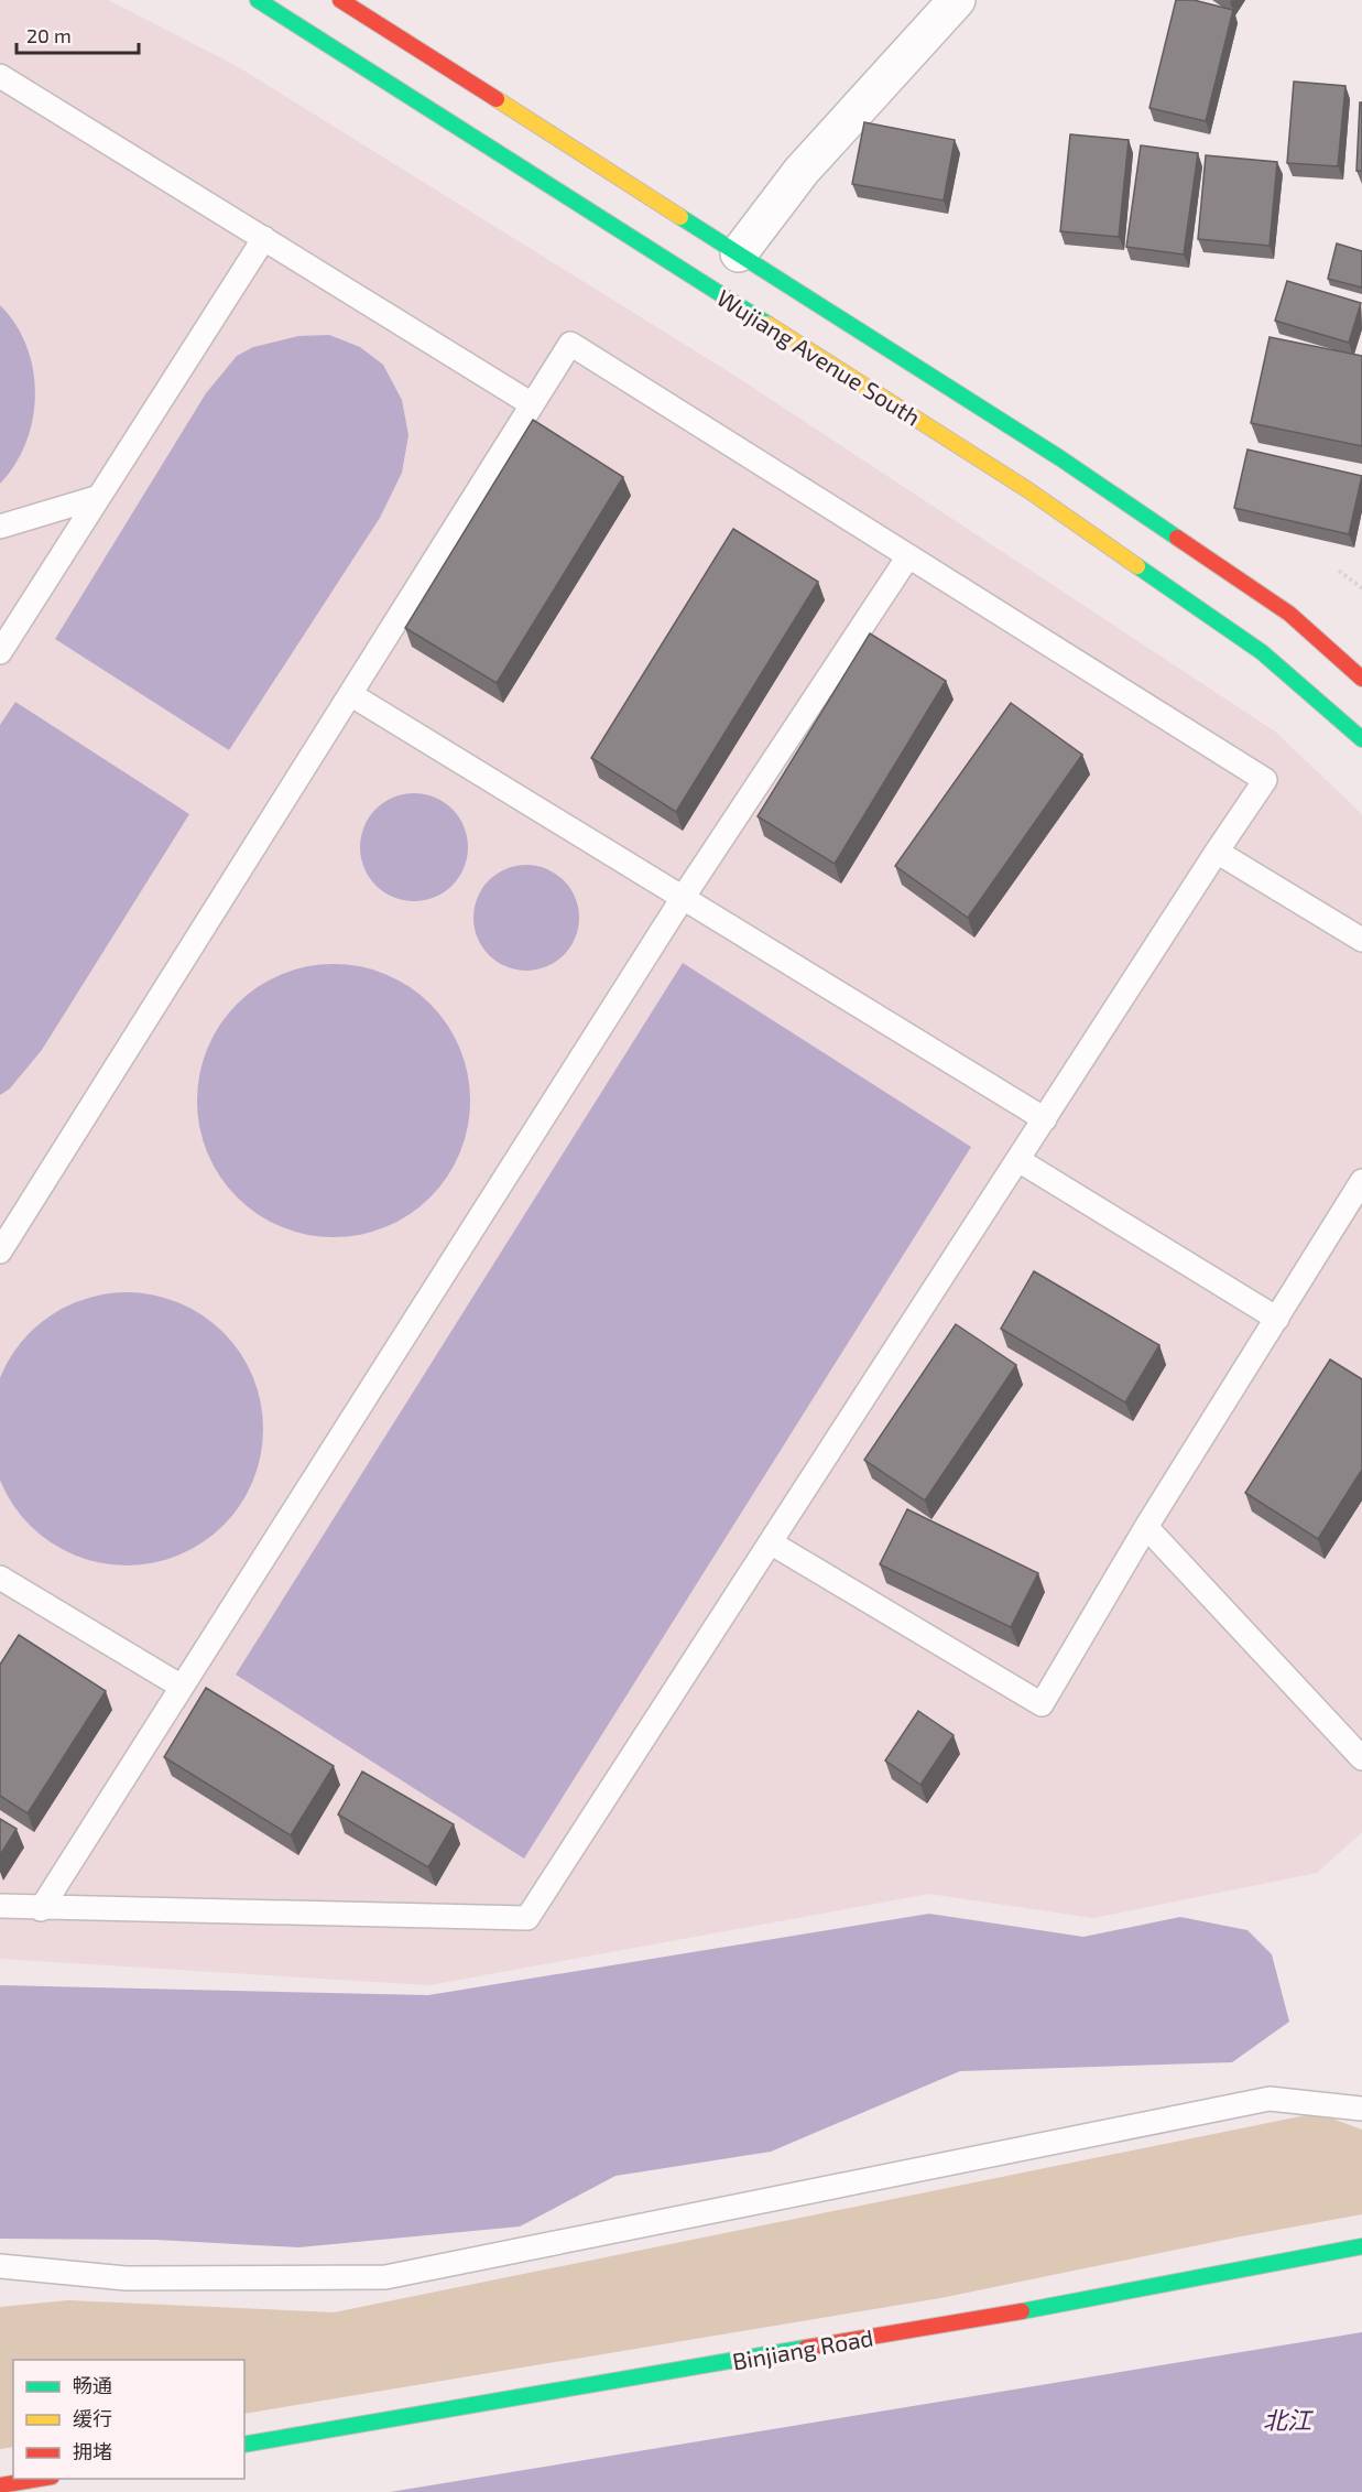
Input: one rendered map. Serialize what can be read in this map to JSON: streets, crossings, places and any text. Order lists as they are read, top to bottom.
{
  "streets": {
    "main road": ["Wujiang Avenue South", "Binjiang Road"]
  },
  "water": ["北江"],
  "legend": ["畅通", "缓行", "拥堵"],
  "scale_bar": "20 m"
}
